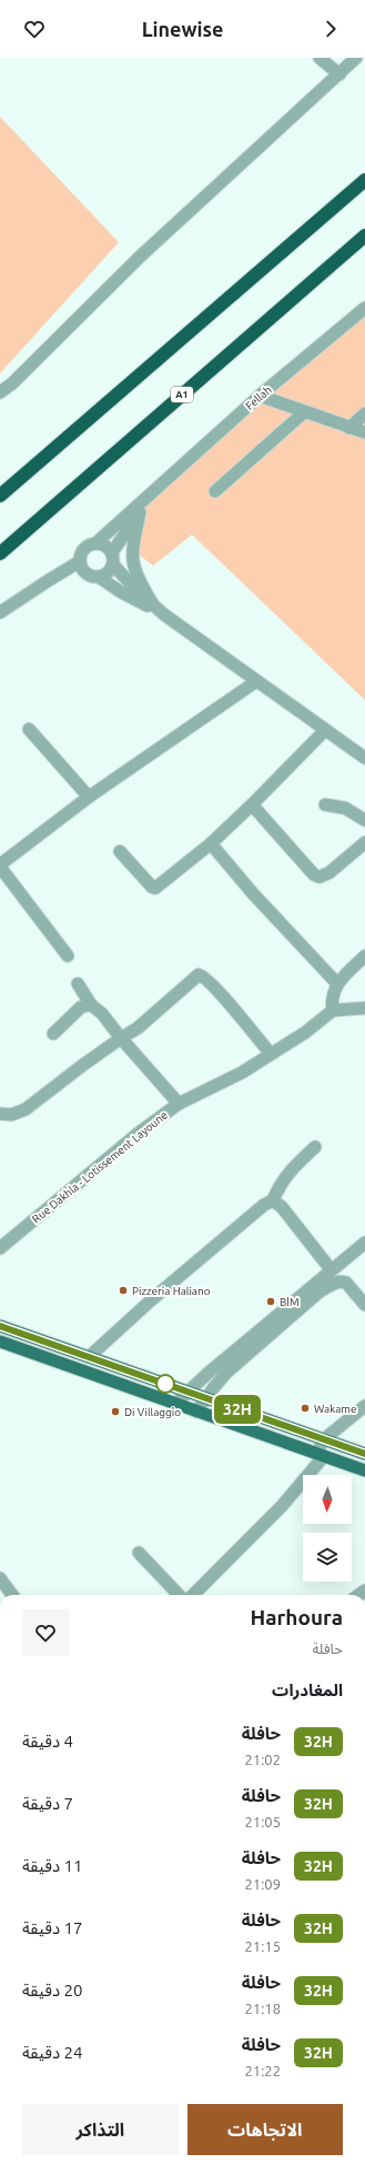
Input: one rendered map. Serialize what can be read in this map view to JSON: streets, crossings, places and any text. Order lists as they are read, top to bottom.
{
  "streets": {
    "highway": ["A1"],
    "street": ["Fellah", "Rue Dakhla - Lotissement Layoune"]
  },
  "places": [
    "Pizzeria Haliano",
    "BİM",
    "Wakame",
    "Di Villaggio"
  ],
  "lines": ["bus line 32H"],
  "north": "bottom",
  "page": {
    "header": "Linewise",
    "on_map": "32H",
    "heading": [
      ["Harhoura", "حافلة"],
      "المغادرات"
    ],
    "list": [
      {
        "mark": "32H",
        "name": "حافلة",
        "note": "21:02",
        "value": "4 دقيقة"
      },
      {
        "mark": "32H",
        "name": "حافلة",
        "note": "21:05",
        "value": "7 دقيقة"
      },
      {
        "mark": "32H",
        "name": "حافلة",
        "note": "21:09",
        "value": "11 دقيقة"
      },
      {
        "mark": "32H",
        "name": "حافلة",
        "note": "21:15",
        "value": "17 دقيقة"
      },
      {
        "mark": "32H",
        "name": "حافلة",
        "note": "21:18",
        "value": "20 دقيقة"
      },
      {
        "mark": "32H",
        "name": "حافلة",
        "note": "21:22",
        "value": "24 دقيقة"
      }
    ],
    "buttons": ["الاتجاهات", "التذاكر"]
  }
}
